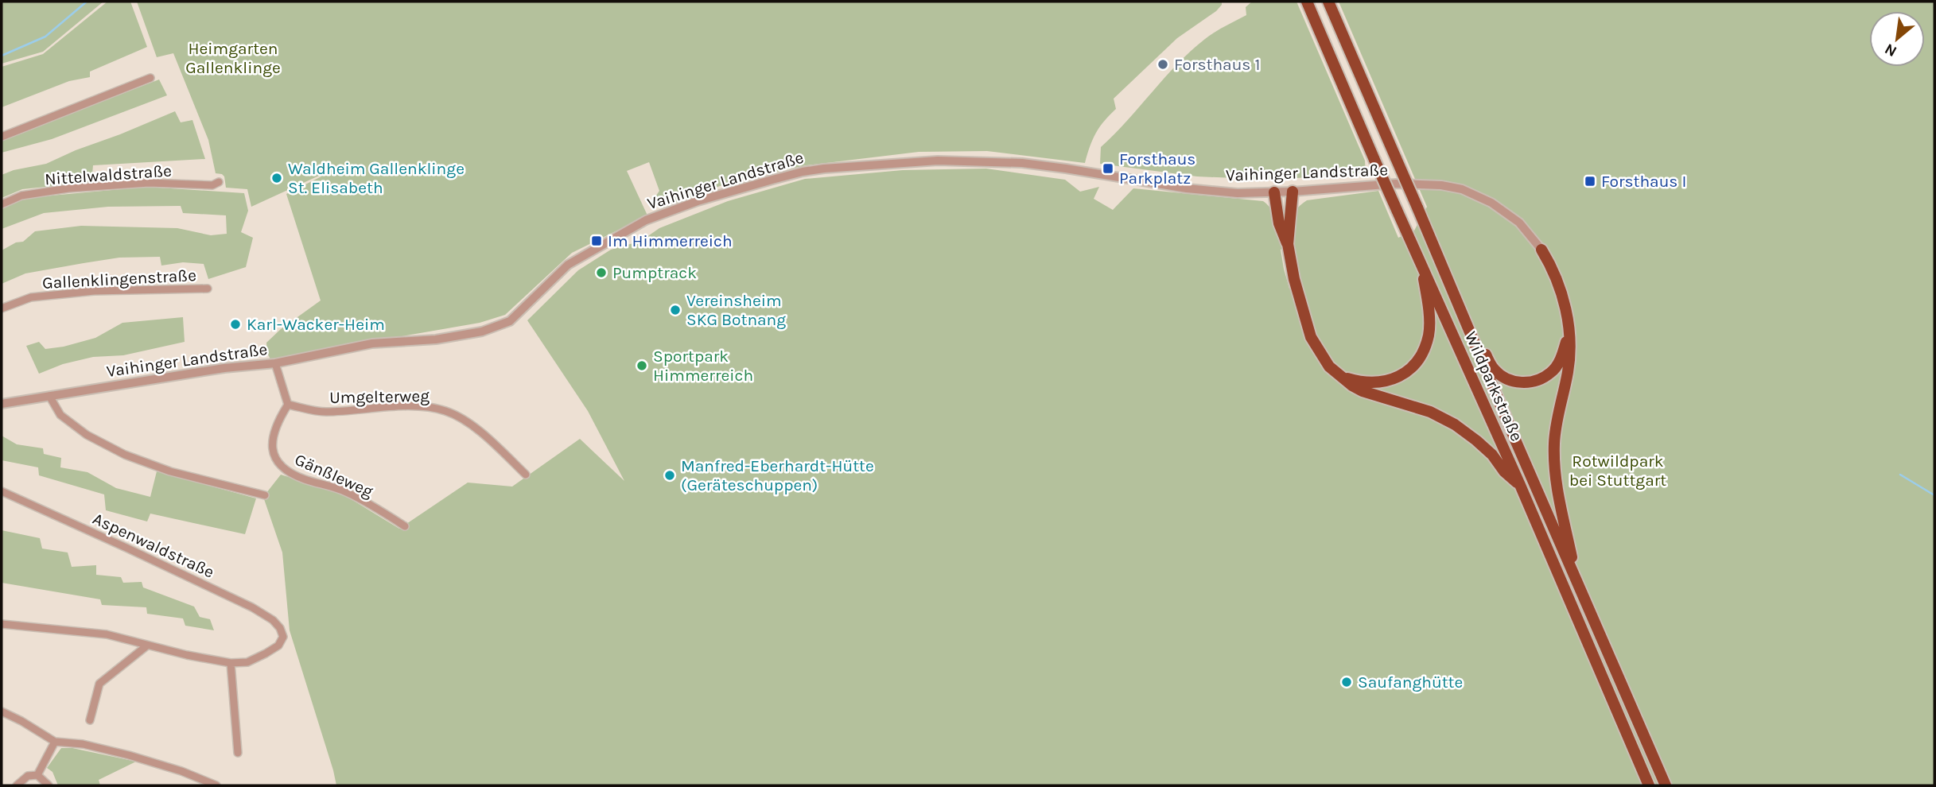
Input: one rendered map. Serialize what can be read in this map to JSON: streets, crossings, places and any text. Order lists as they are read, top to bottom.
{
  "streets": {
    "highway": ["Wildparkstraße"],
    "street": [
      "Vaihinger Landstraße",
      "Nittelwaldstraße",
      "Gallenklingenstraße",
      "Umgelterweg",
      "Gänßleweg",
      "Aspenwaldstraße"
    ]
  },
  "crossings": [
    ["Umgelterweg", "Gänßleweg"]
  ],
  "parks": ["Heimgarten Gallenklinge", "Rotwildpark bei Stuttgart"],
  "places": {
    "other": [
      "Forsthaus 1",
      "Waldheim Gallenklinge St. Elisabeth",
      "Pumptrack",
      "Vereinsheim SKG Botnang",
      "Karl-Wacker-Heim",
      "Sportpark Himmerreich",
      "Manfred-Eberhardt-Hütte (Geräteschuppen)",
      "Saufanghütte"
    ],
    "transit": ["Forsthaus Parkplatz", "Forsthaus I", "Im Himmerreich"]
  },
  "north": "bottom left"
}
